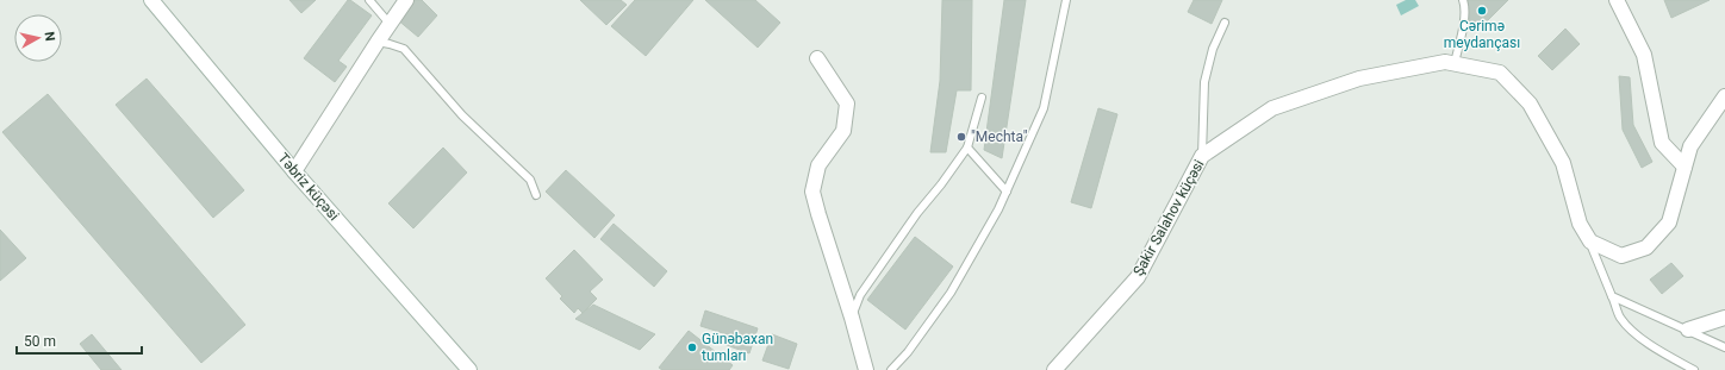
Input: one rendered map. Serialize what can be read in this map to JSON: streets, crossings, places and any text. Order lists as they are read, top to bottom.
{
  "streets": {
    "street": ["Təbriz küçəsi", "Şakir Salahov küçəsi"]
  },
  "places": ["Cərimə meydançası", "\"Mechta\"", "Günəbaxan tumları"],
  "scale_bar": "50 m",
  "north": "right"
}
